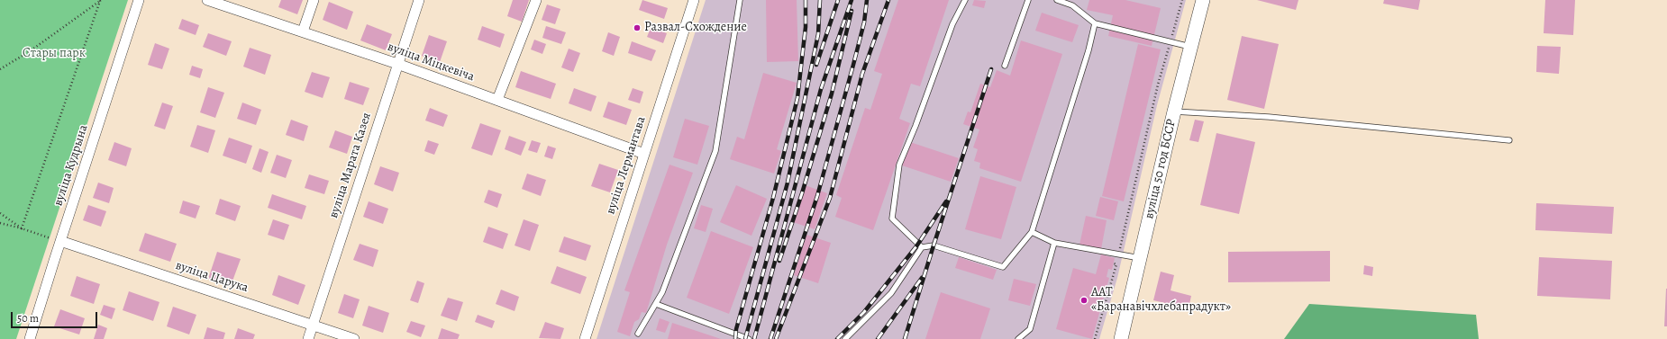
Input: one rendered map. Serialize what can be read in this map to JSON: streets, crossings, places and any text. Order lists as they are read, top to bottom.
{
  "streets": {
    "main road": ["вуліца 50 год БССР"],
    "street": [
      "вуліца Міцкевіча",
      "вуліца Кудрына",
      "вуліца Марата Казея",
      "вуліца Лермантава",
      "вуліца Царука"
    ]
  },
  "crossings": [
    ["вуліца Міцкевіча", "вуліца Марата Казея"],
    ["вуліца Міцкевіча", "вуліца Лермантава"],
    ["вуліца Кудрына", "вуліца Царука"],
    ["вуліца Марата Казея", "вуліца Царука"]
  ],
  "parks": ["Стары парк"],
  "places": ["Развал-Схождение", "ААТ «Баранавічхлебапрадукт»"],
  "scale_bar": "50 m"
}
